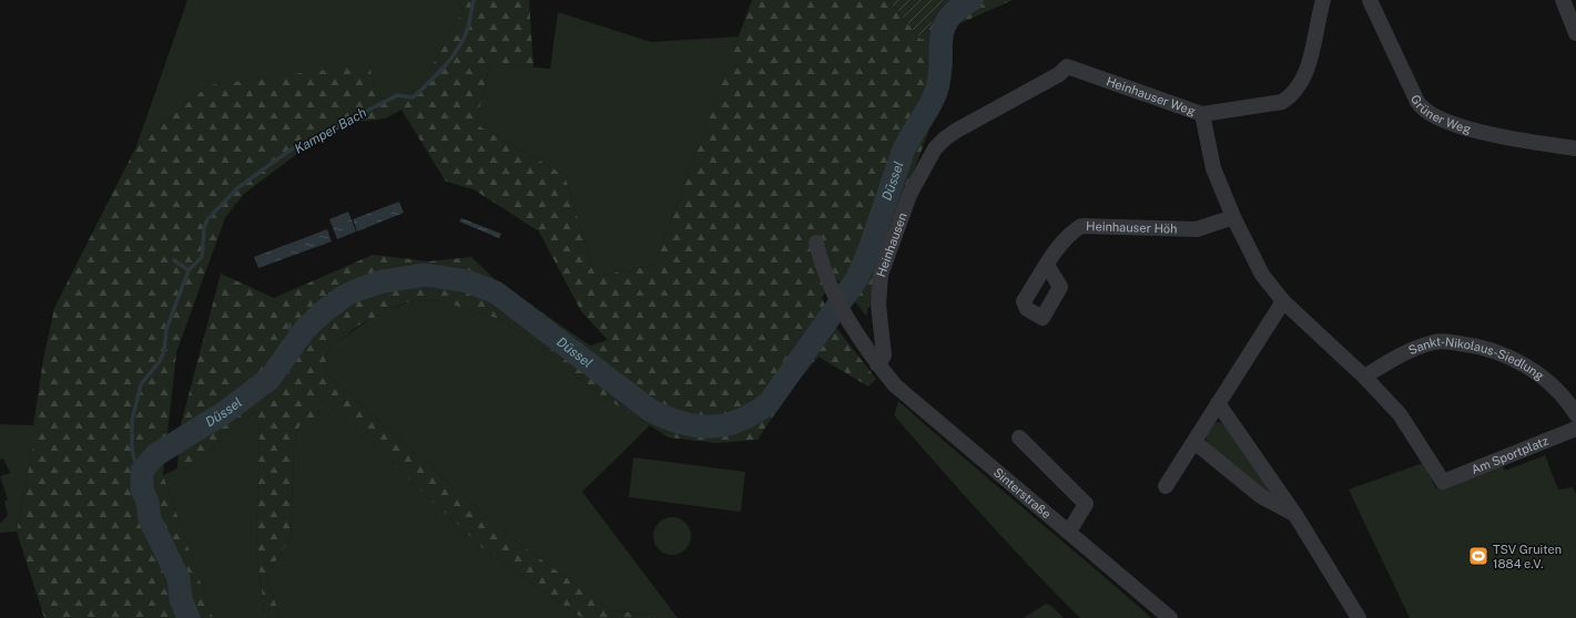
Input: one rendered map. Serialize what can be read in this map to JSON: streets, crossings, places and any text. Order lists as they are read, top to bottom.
{
  "streets": {
    "street": [
      "Heinhauser Weg",
      "Grüner Weg",
      "Heinhauser Höh",
      "Heinhausen",
      "Sankt-Nikolaus-Siedlung",
      "Am Sportplatz",
      "Sinterstraße"
    ]
  },
  "crossings": [
    ["Heinhauser Weg", "Heinhausen"],
    ["Heinhausen", "Sinterstraße"],
    ["Sankt-Nikolaus-Siedlung", "Am Sportplatz"]
  ],
  "water": ["Kamper Bach", "Düssel"],
  "places": {
    "sports": ["TSV Gruiten 1884 e.V."]
  }
}
